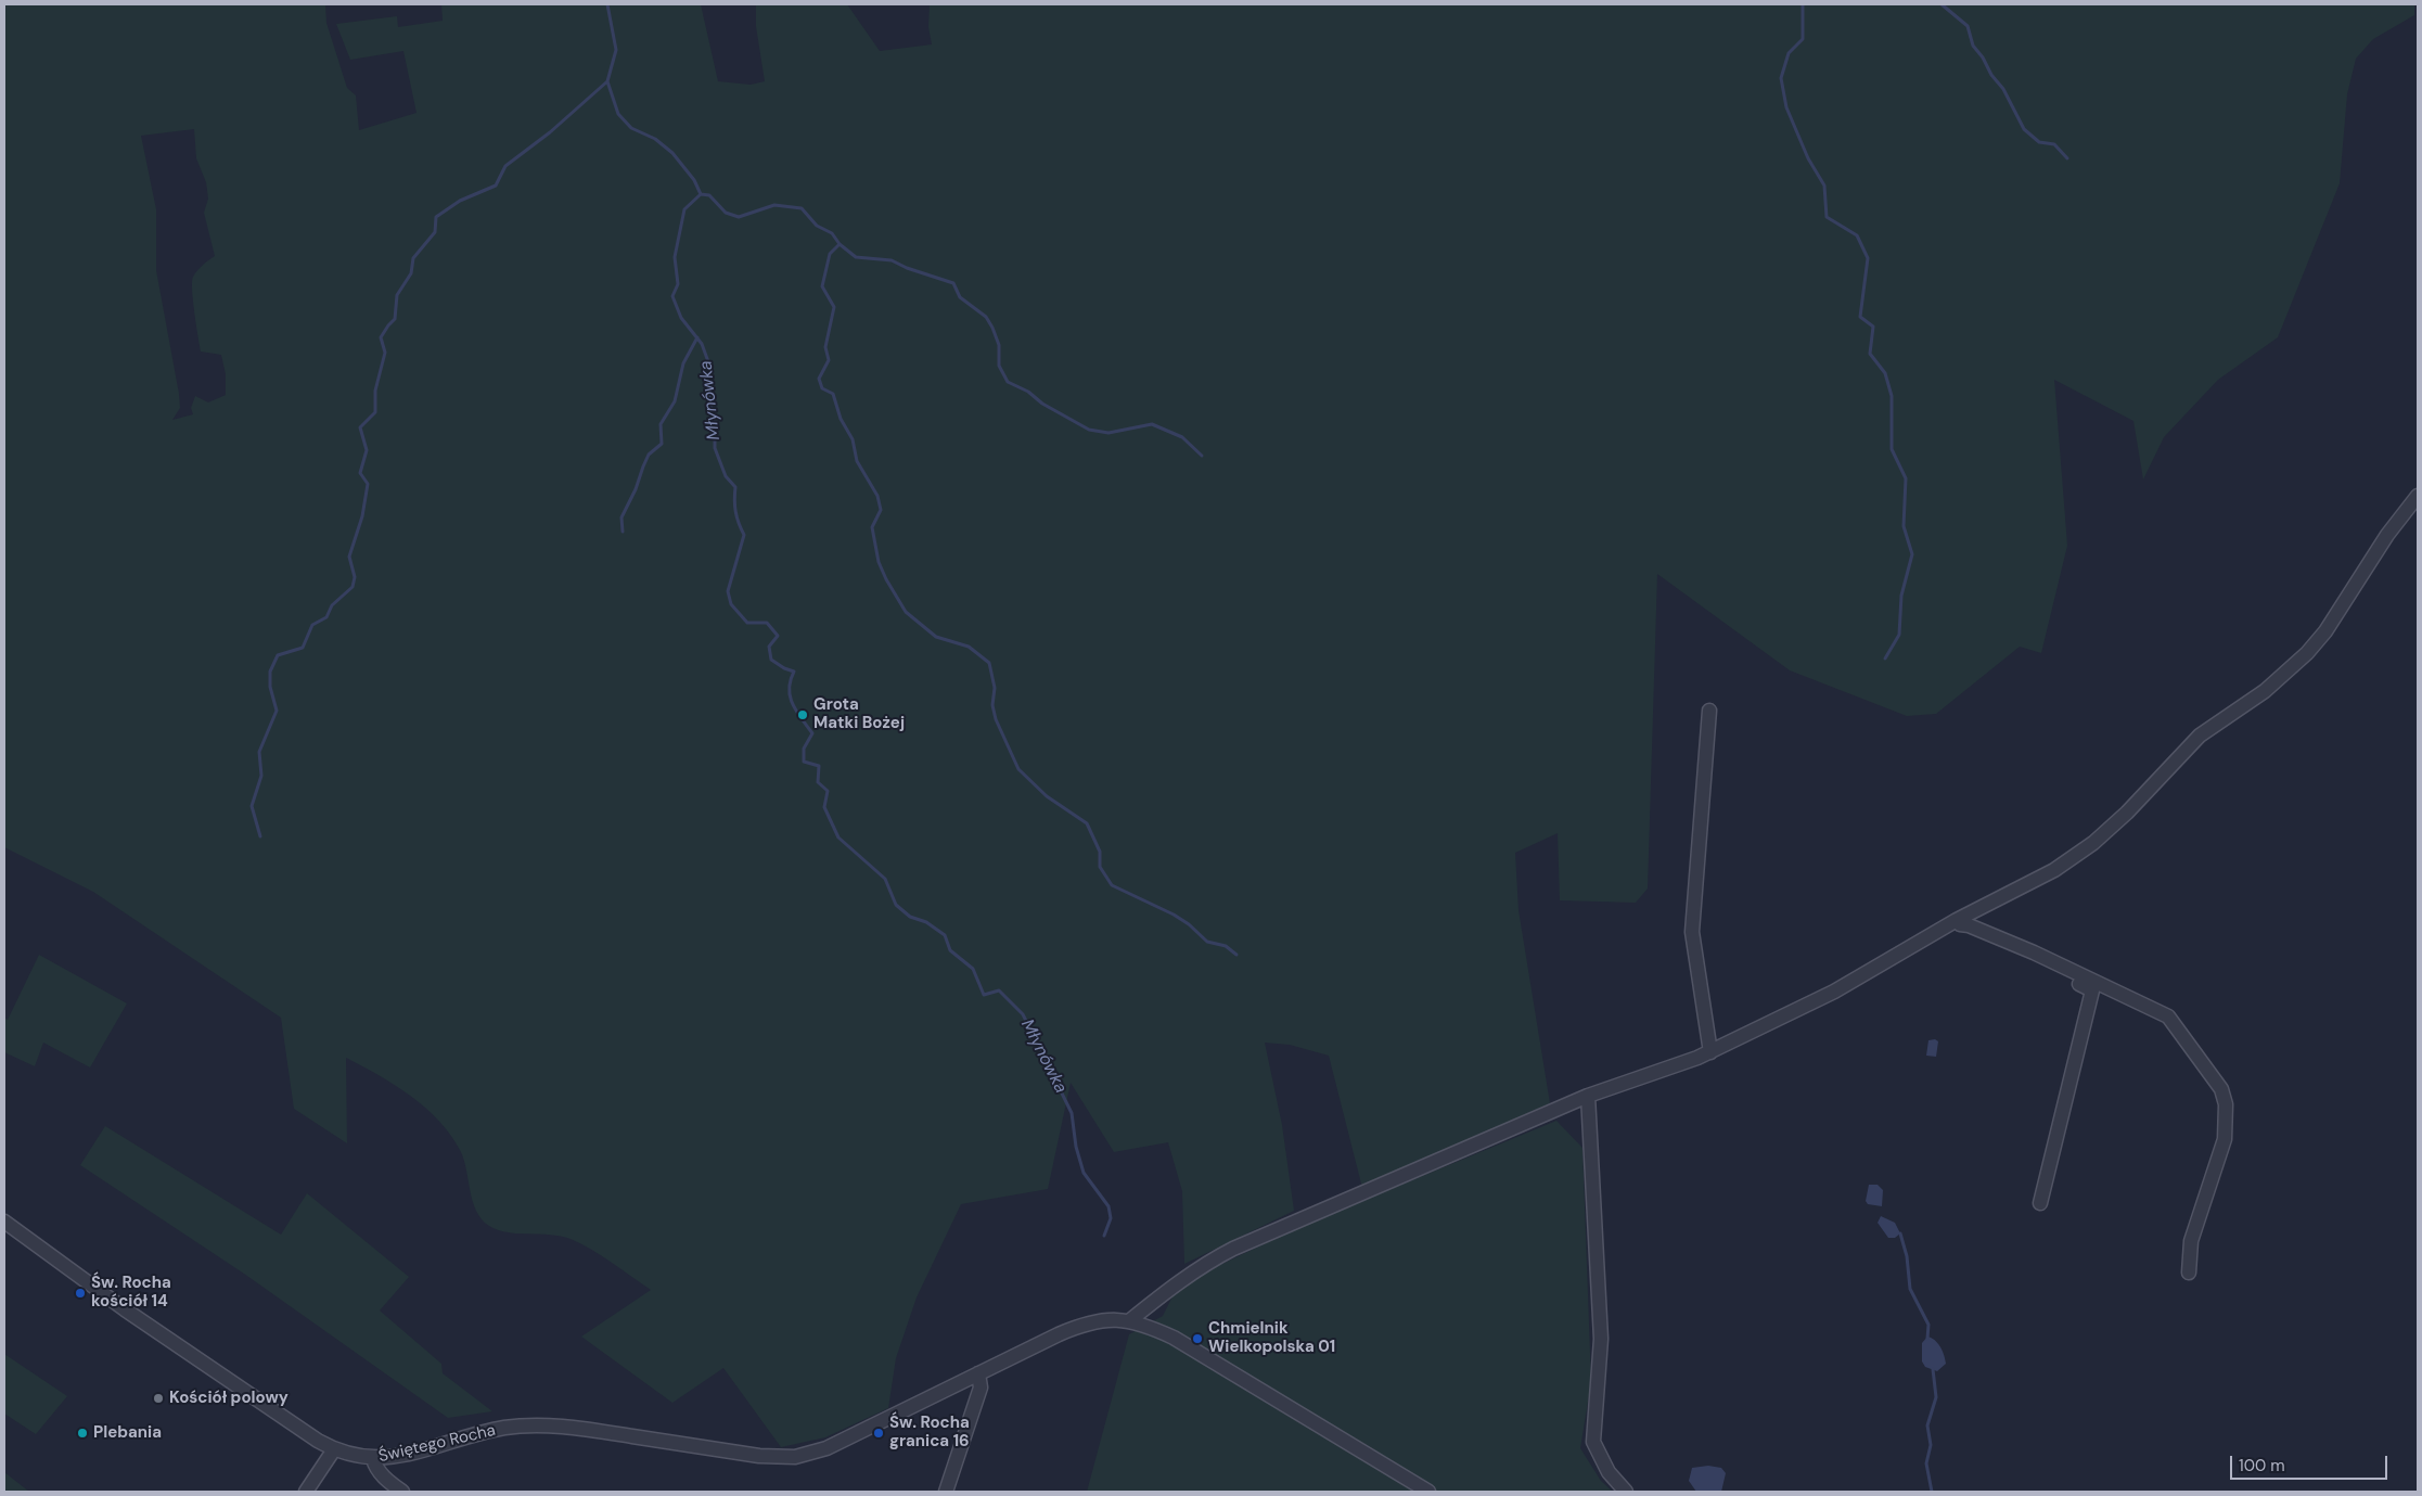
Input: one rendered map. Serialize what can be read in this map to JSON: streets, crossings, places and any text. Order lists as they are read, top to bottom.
{
  "streets": {
    "street": ["Świętego Rocha"]
  },
  "water": ["Młynówka"],
  "places": [
    "Grota Matki Bożej",
    "Św. Rocha kościół 14",
    "Chmielnik Wielkopolska 01",
    "Kościół polowy",
    "Plebania",
    "Św. Rocha granica 16"
  ],
  "scale_bar": "100 m"
}
